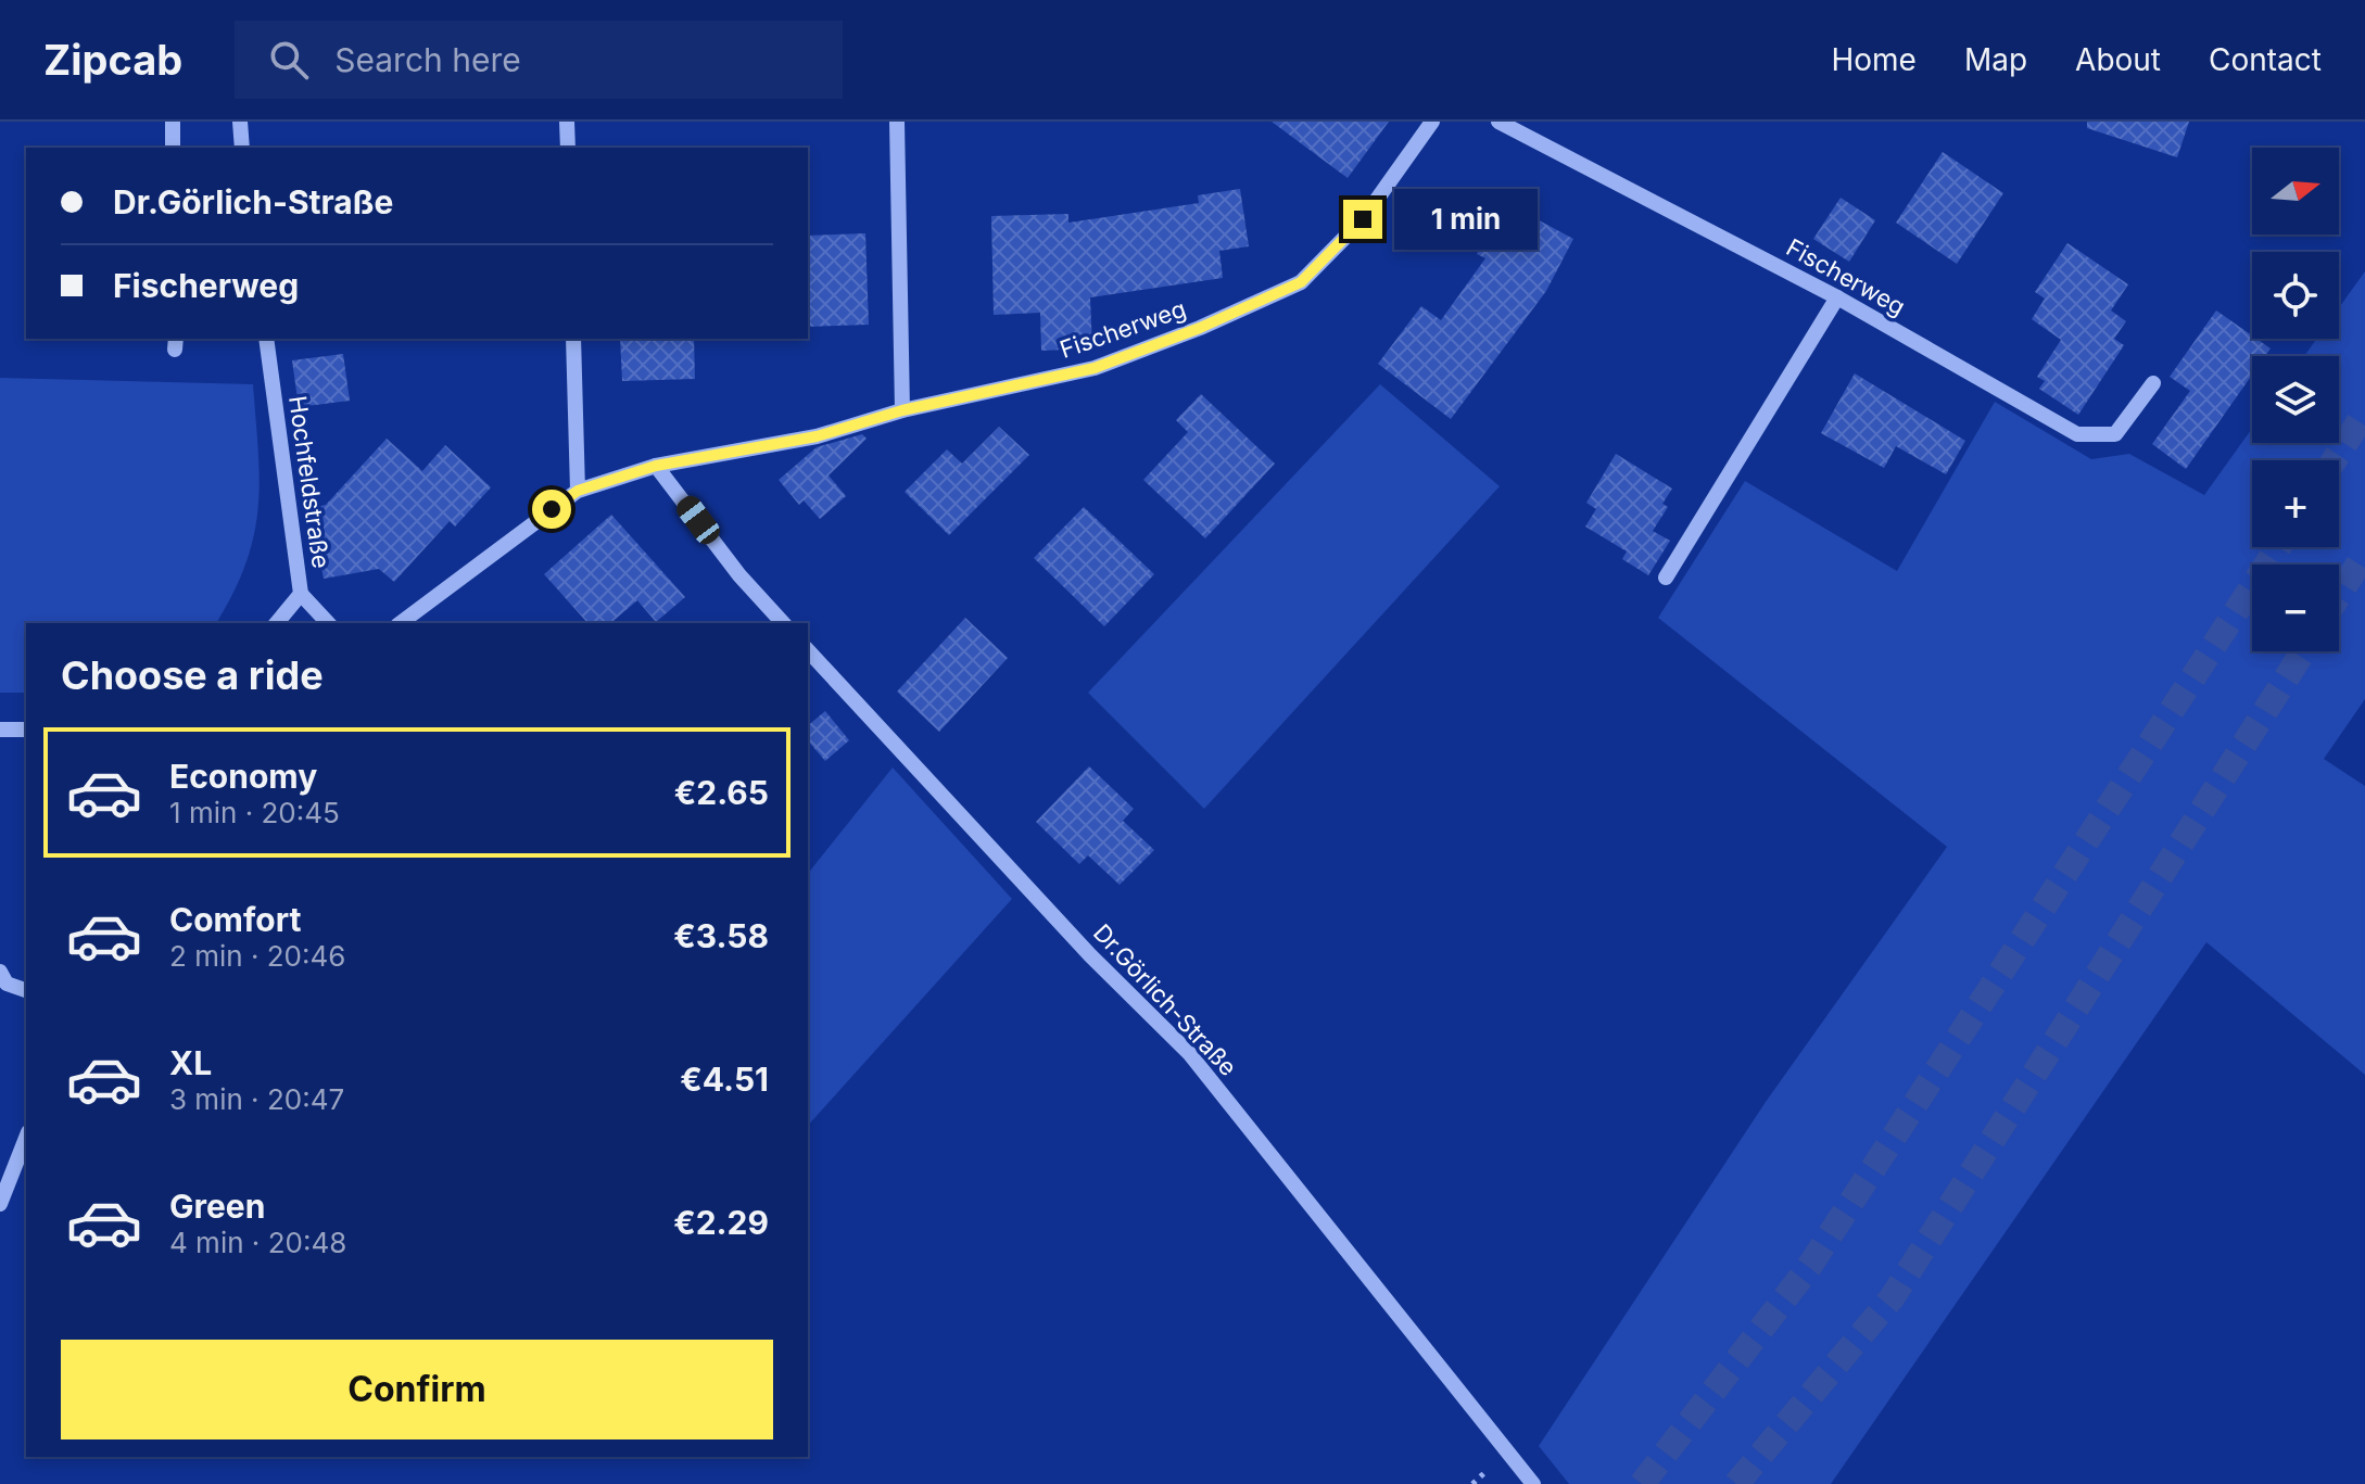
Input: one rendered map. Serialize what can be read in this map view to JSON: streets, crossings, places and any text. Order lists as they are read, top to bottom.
{
  "streets": {
    "street": ["Fischerweg", "Hochfeldstraße", "Dr.Görlich-Straße"]
  },
  "north": "right",
  "page": {
    "header": "Zipcab",
    "search": "Search here",
    "nav": [
      "Home",
      "Map",
      "About",
      "Contact"
    ],
    "map_buttons": ["+", "−"],
    "banner": ["Dr.Görlich-Straße", "Fischerweg"],
    "bubble": "1 min",
    "heading": "Choose a ride",
    "list": [
      {
        "name": "Economy",
        "note": "1 min · 20:45",
        "value": "€2.65"
      },
      {
        "name": "Comfort",
        "note": "2 min · 20:46",
        "value": "€3.58"
      },
      {
        "name": "XL",
        "note": "3 min · 20:47",
        "value": "€4.51"
      },
      {
        "name": "Green",
        "note": "4 min · 20:48",
        "value": "€2.29"
      }
    ],
    "buttons": "Confirm"
  }
}
